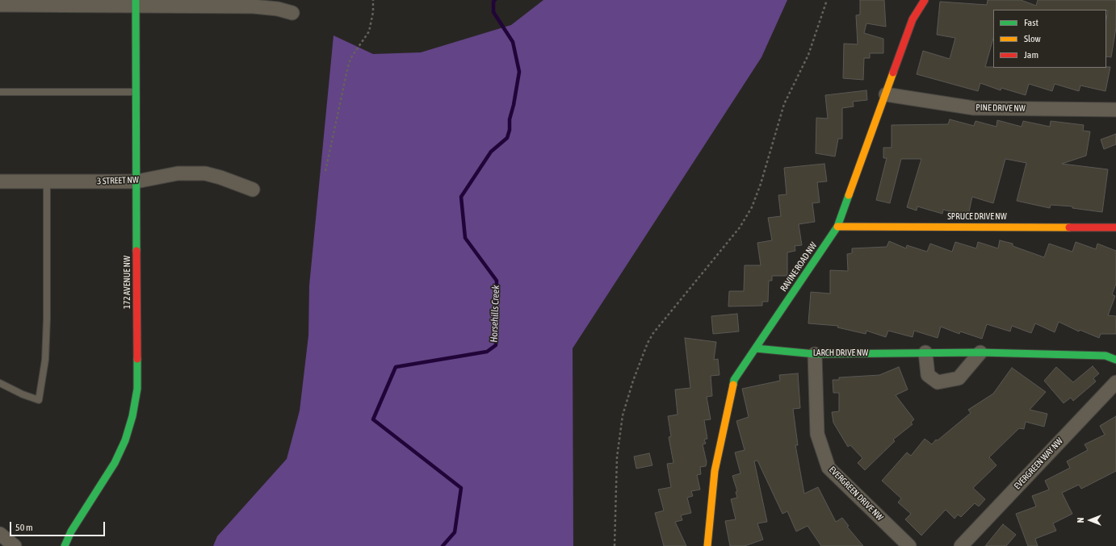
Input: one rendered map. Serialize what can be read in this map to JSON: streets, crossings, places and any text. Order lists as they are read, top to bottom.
{
  "streets": {
    "street": [
      "PINE DRIVE NW",
      "3 STREET NW",
      "SPRUCE DRIVE NW",
      "RAVINE ROAD NW",
      "172 AVENUE NW",
      "LARCH DRIVE NW",
      "EVERGREEN WAY NW",
      "EVERGREEN DRIVE NW"
    ]
  },
  "crossings": [
    ["PINE DRIVE NW", "RAVINE ROAD NW"],
    ["3 STREET NW", "172 AVENUE NW"],
    ["SPRUCE DRIVE NW", "RAVINE ROAD NW"],
    ["RAVINE ROAD NW", "LARCH DRIVE NW"],
    ["LARCH DRIVE NW", "EVERGREEN DRIVE NW"]
  ],
  "water": ["Horsehills Creek"],
  "legend": ["Fast", "Slow", "Jam"],
  "scale_bar": "50 m",
  "north": "left"
}
